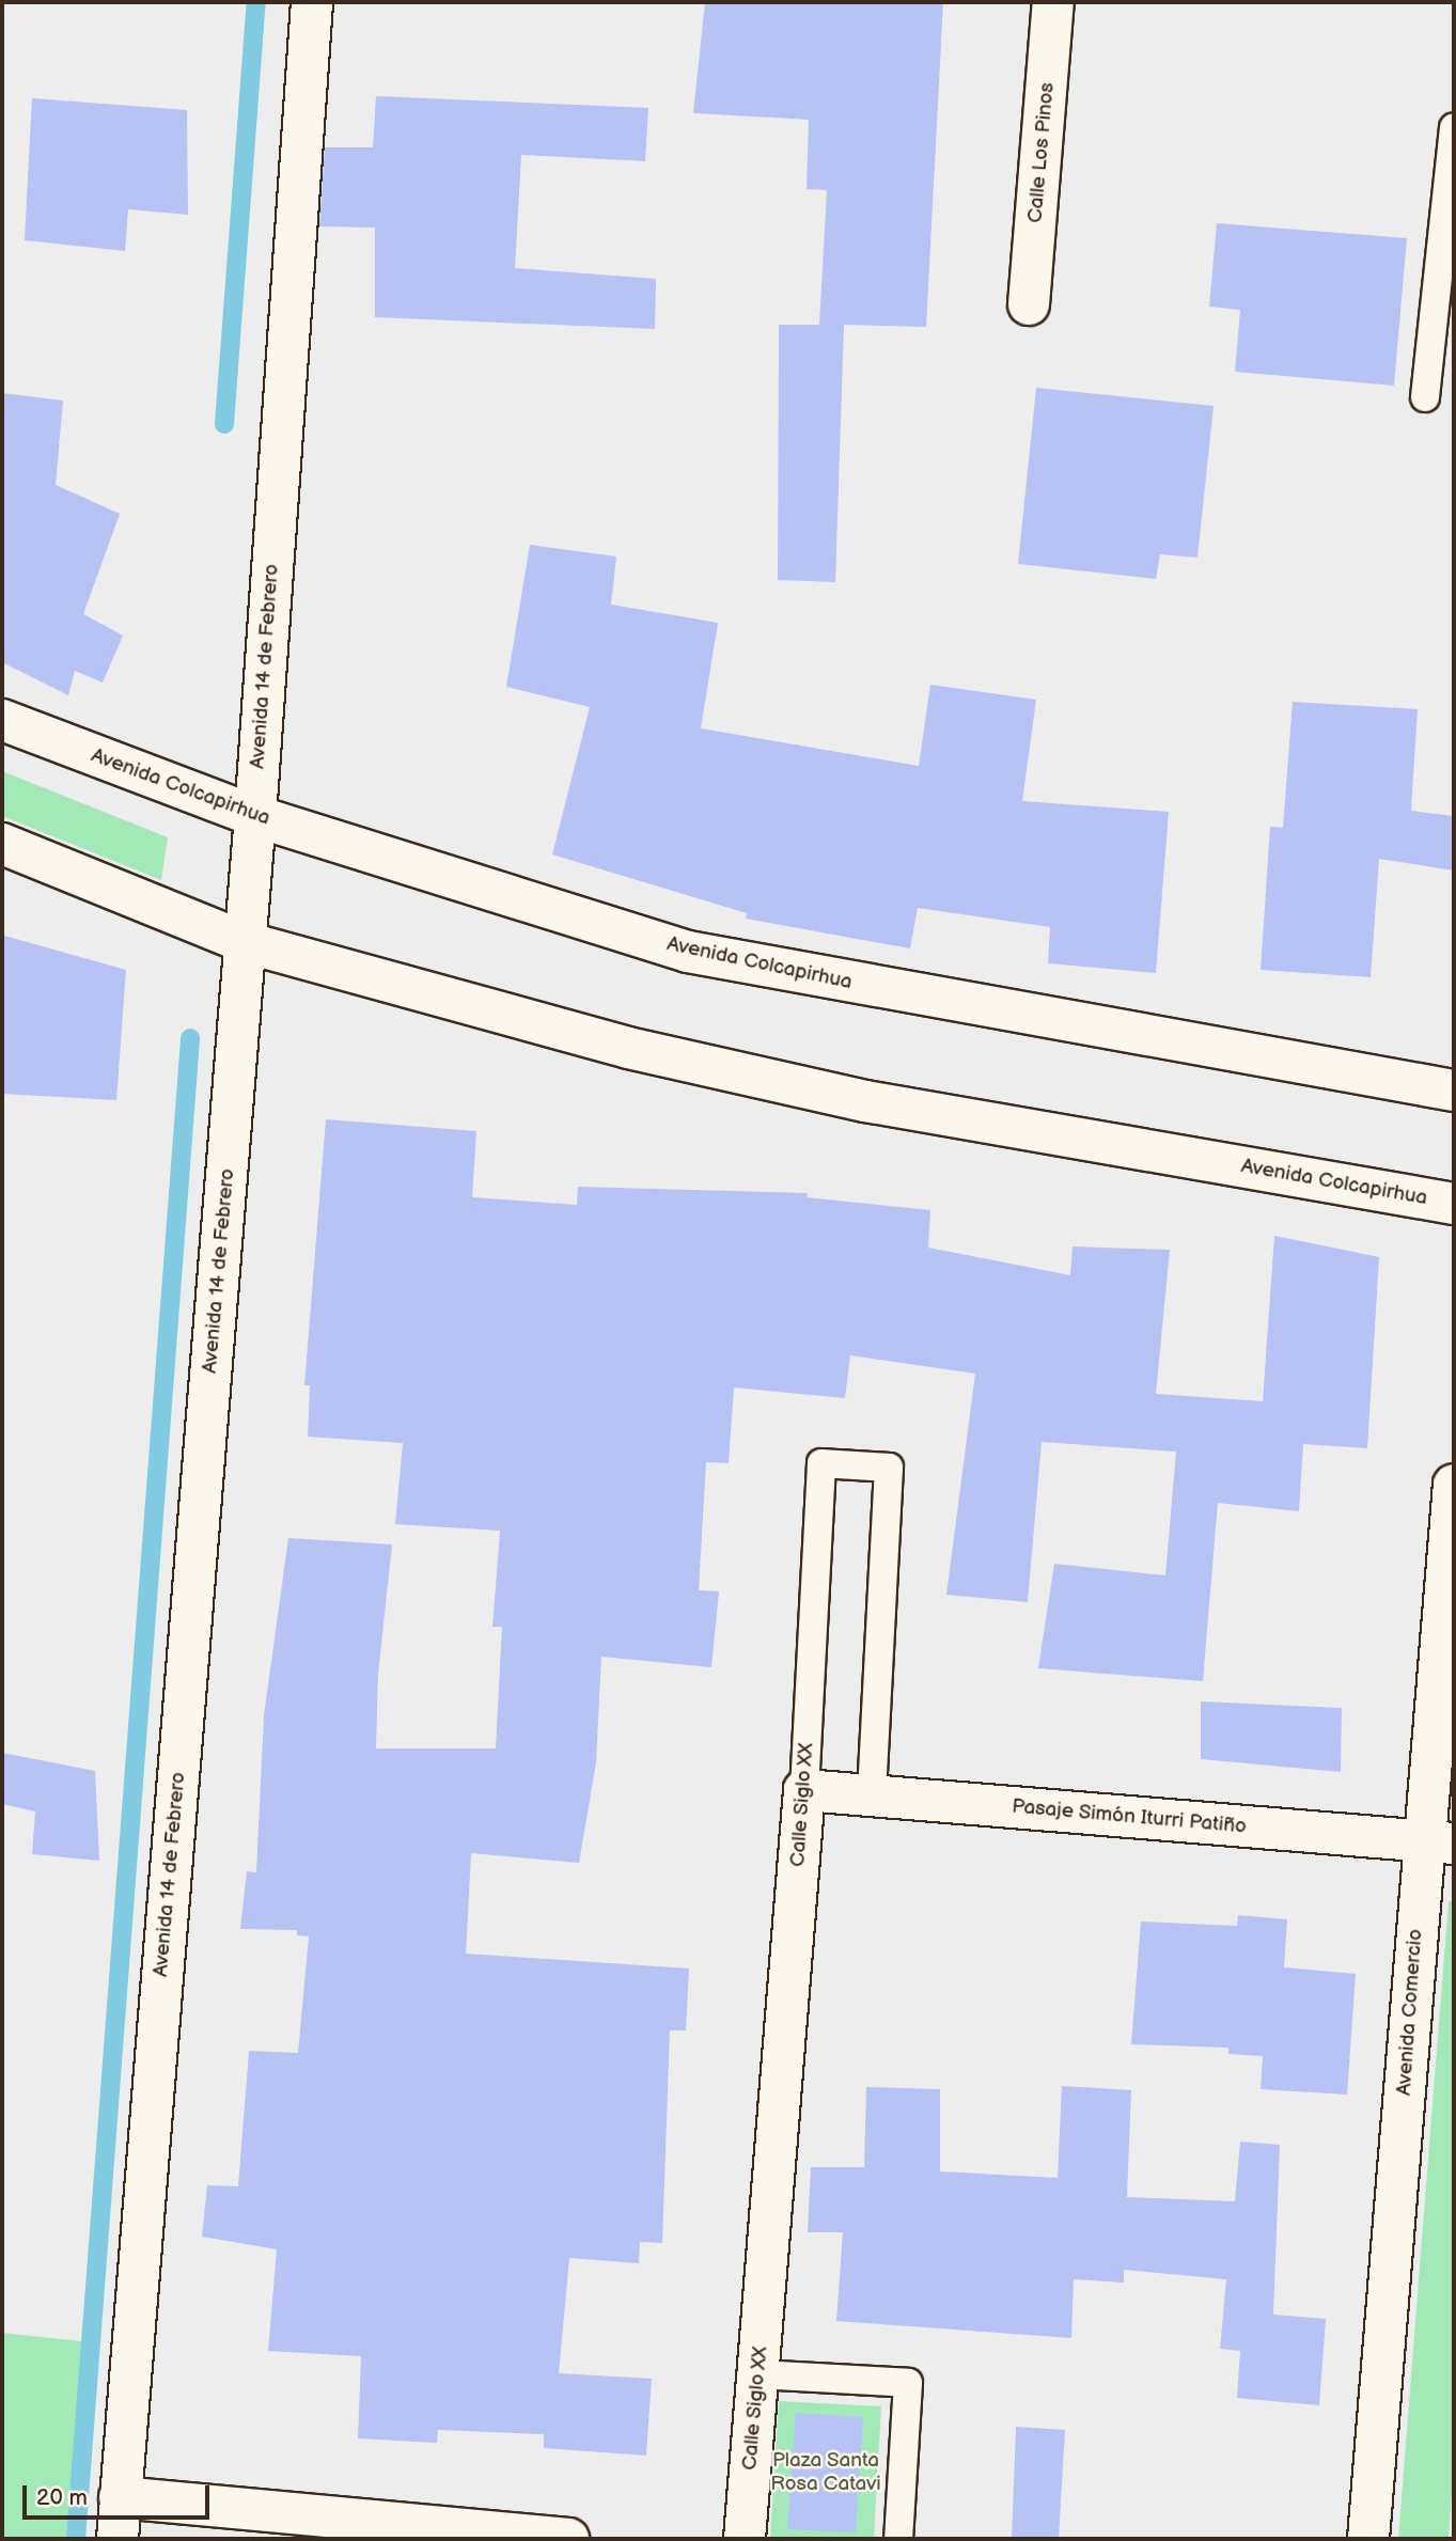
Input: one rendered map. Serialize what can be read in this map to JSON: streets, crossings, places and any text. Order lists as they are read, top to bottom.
{
  "streets": {
    "street": [
      "Calle Los Pinos",
      "Avenida 14 de Febrero",
      "Avenida Colcapirhua",
      "Calle Siglo XX",
      "Pasaje Simón Iturri Patiño",
      "Avenida Comercio"
    ]
  },
  "crossings": [
    ["Avenida 14 de Febrero", "Avenida Colcapirhua"],
    ["Calle Siglo XX", "Pasaje Simón Iturri Patiño"],
    ["Pasaje Simón Iturri Patiño", "Avenida Comercio"]
  ],
  "parks": ["Plaza Santa Rosa Catavi"],
  "scale_bar": "20 m"
}
